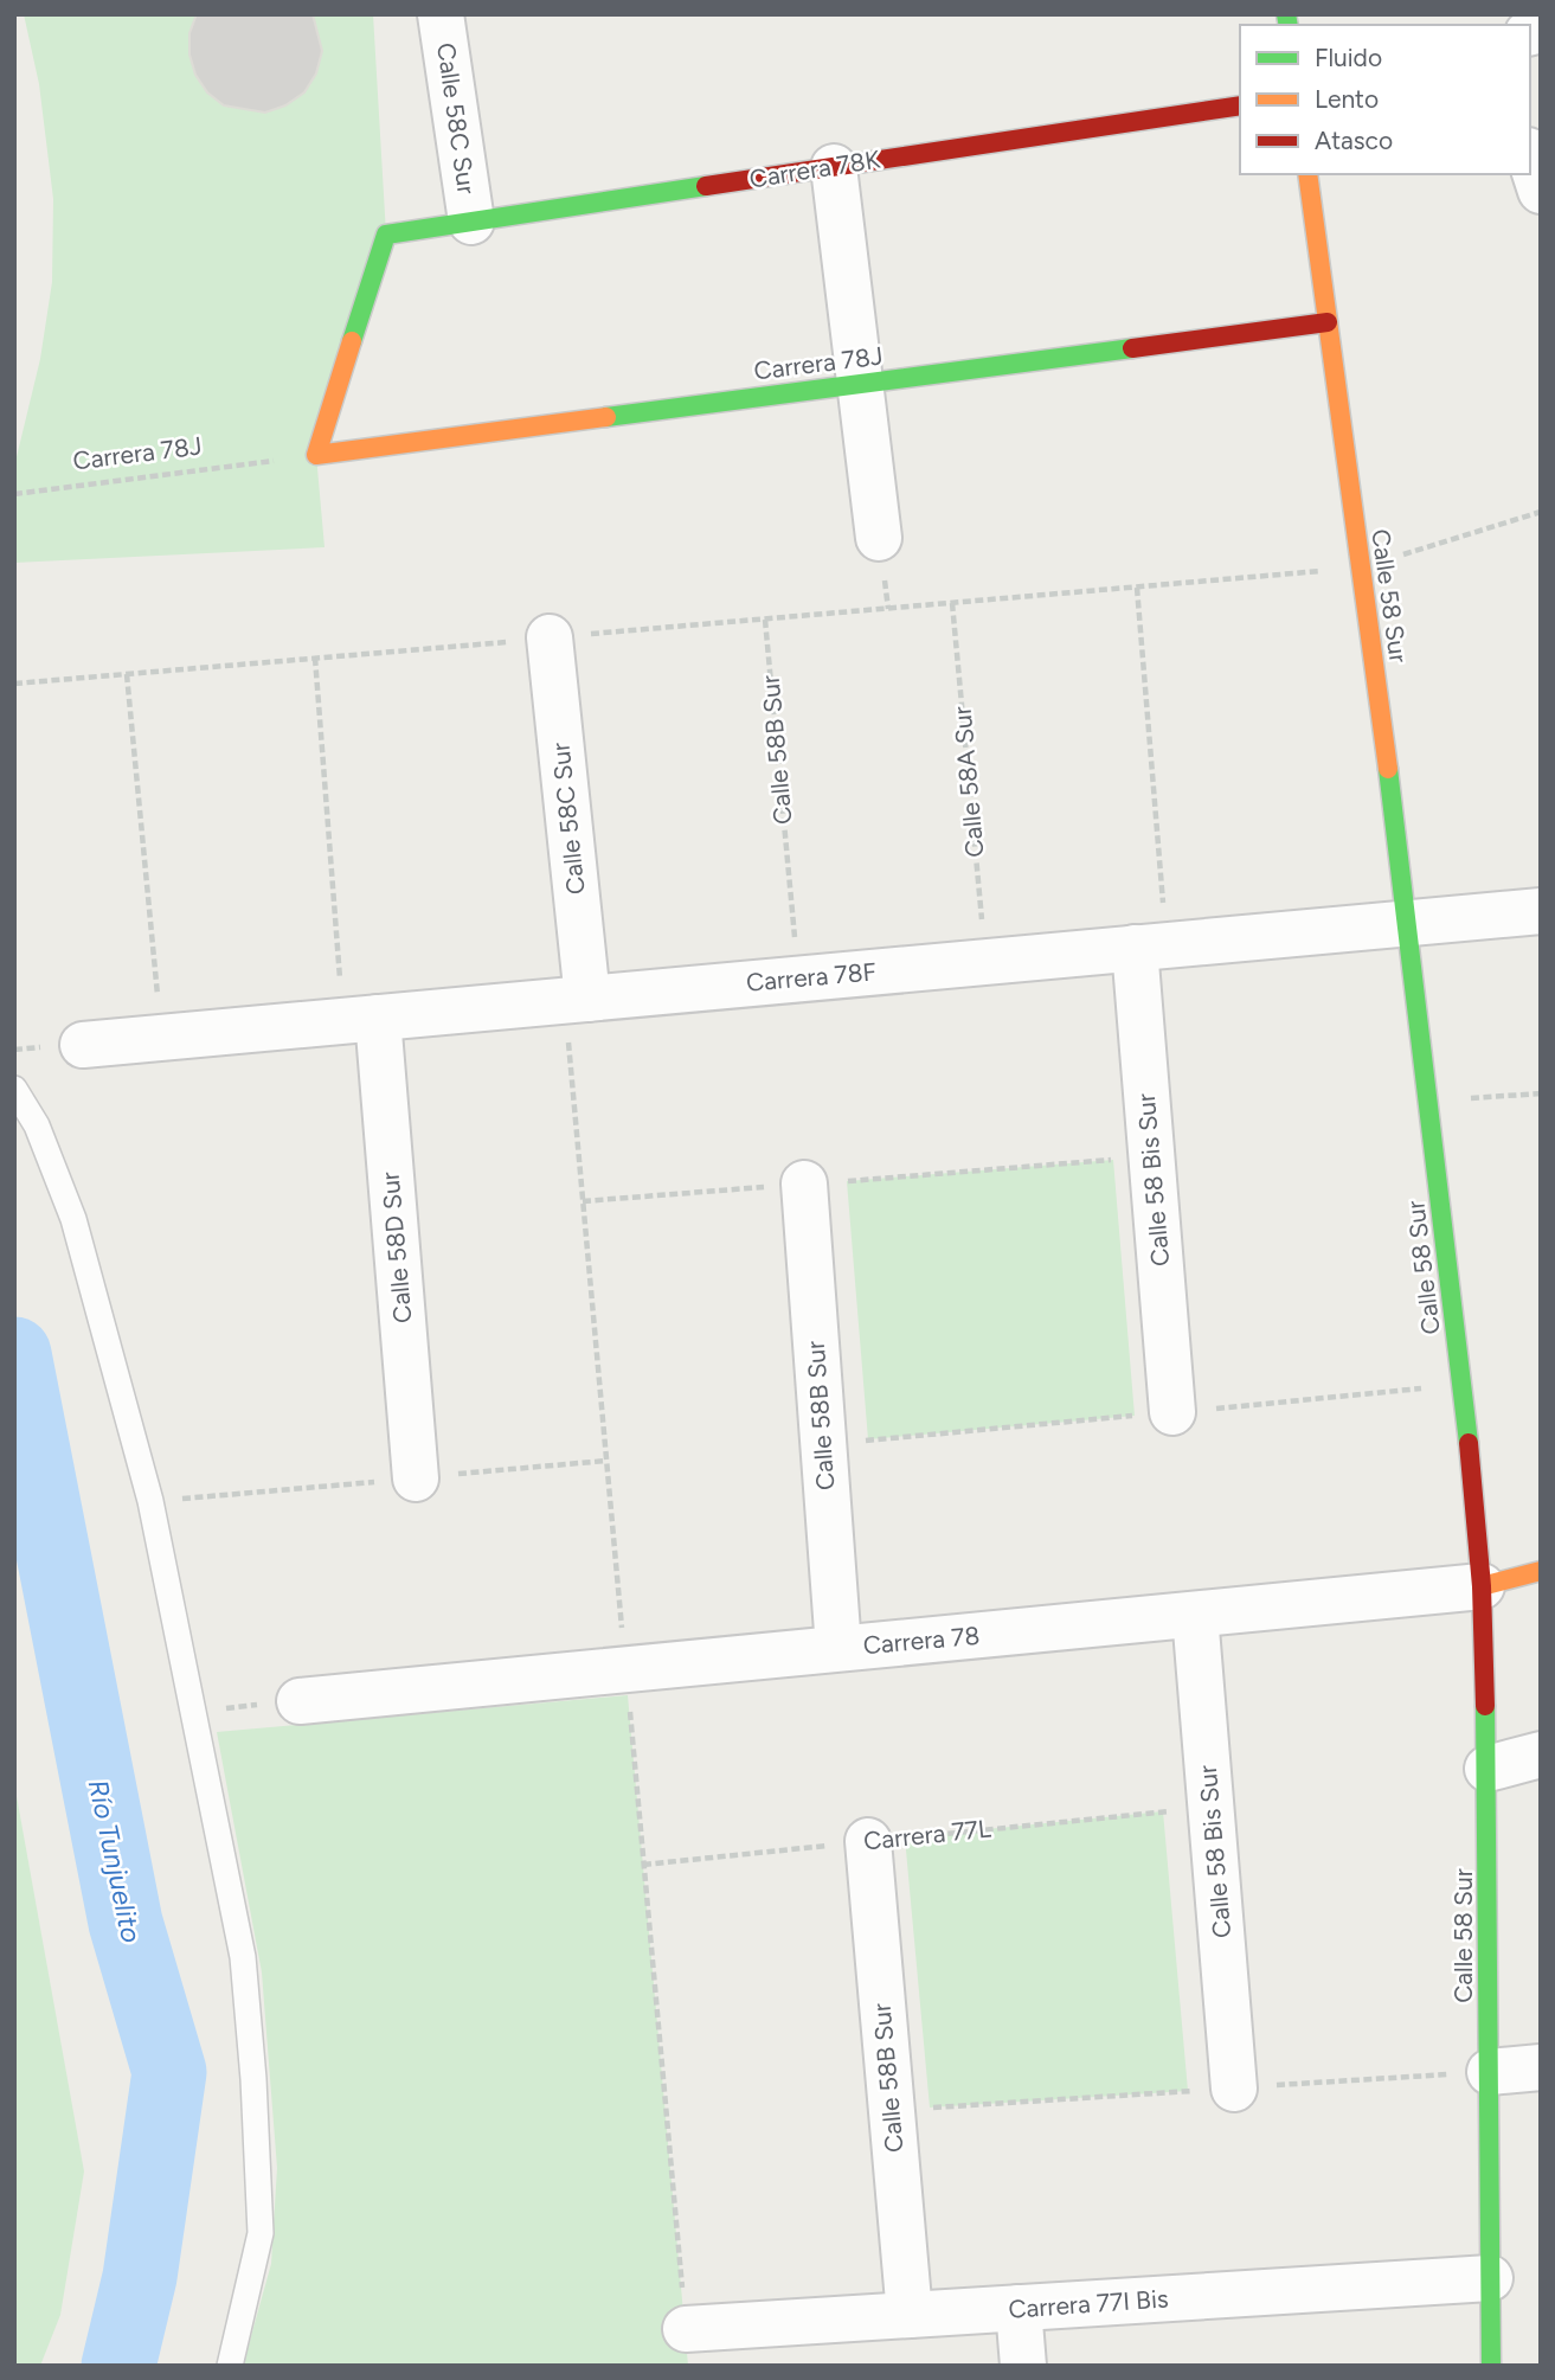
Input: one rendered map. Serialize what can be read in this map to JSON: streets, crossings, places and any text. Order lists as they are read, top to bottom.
{
  "streets": {
    "street": [
      "Calle 58C Sur",
      "Carrera 78K",
      "Carrera 78J",
      "Calle 58 Sur",
      "Calle 58B Sur",
      "Carrera 78F",
      "Calle 58 Bis Sur",
      "Calle 58D Sur",
      "Carrera 78",
      "Carrera 77I Bis"
    ],
    "path": ["Calle 58A Sur", "Carrera 77L"]
  },
  "crossings": [
    ["Calle 58C Sur", "Carrera 78K"],
    ["Calle 58C Sur", "Carrera 78F"],
    ["Carrera 78K", "Carrera 78J"],
    ["Carrera 78J", "Calle 58 Sur"],
    ["Calle 58 Sur", "Carrera 78F"],
    ["Calle 58 Sur", "Carrera 78"],
    ["Calle 58 Sur", "Carrera 77I Bis"],
    ["Calle 58B Sur", "Carrera 78F"],
    ["Calle 58B Sur", "Carrera 78"],
    ["Calle 58B Sur", "Carrera 77L"],
    ["Calle 58B Sur", "Carrera 77I Bis"],
    ["Calle 58A Sur", "Carrera 78F"],
    ["Carrera 78F", "Calle 58 Bis Sur"],
    ["Carrera 78F", "Calle 58D Sur"],
    ["Calle 58 Bis Sur", "Carrera 78"],
    ["Calle 58 Bis Sur", "Carrera 77L"]
  ],
  "water": ["Río Tunjuelito"],
  "legend": ["Fluido", "Lento", "Atasco"]
}
